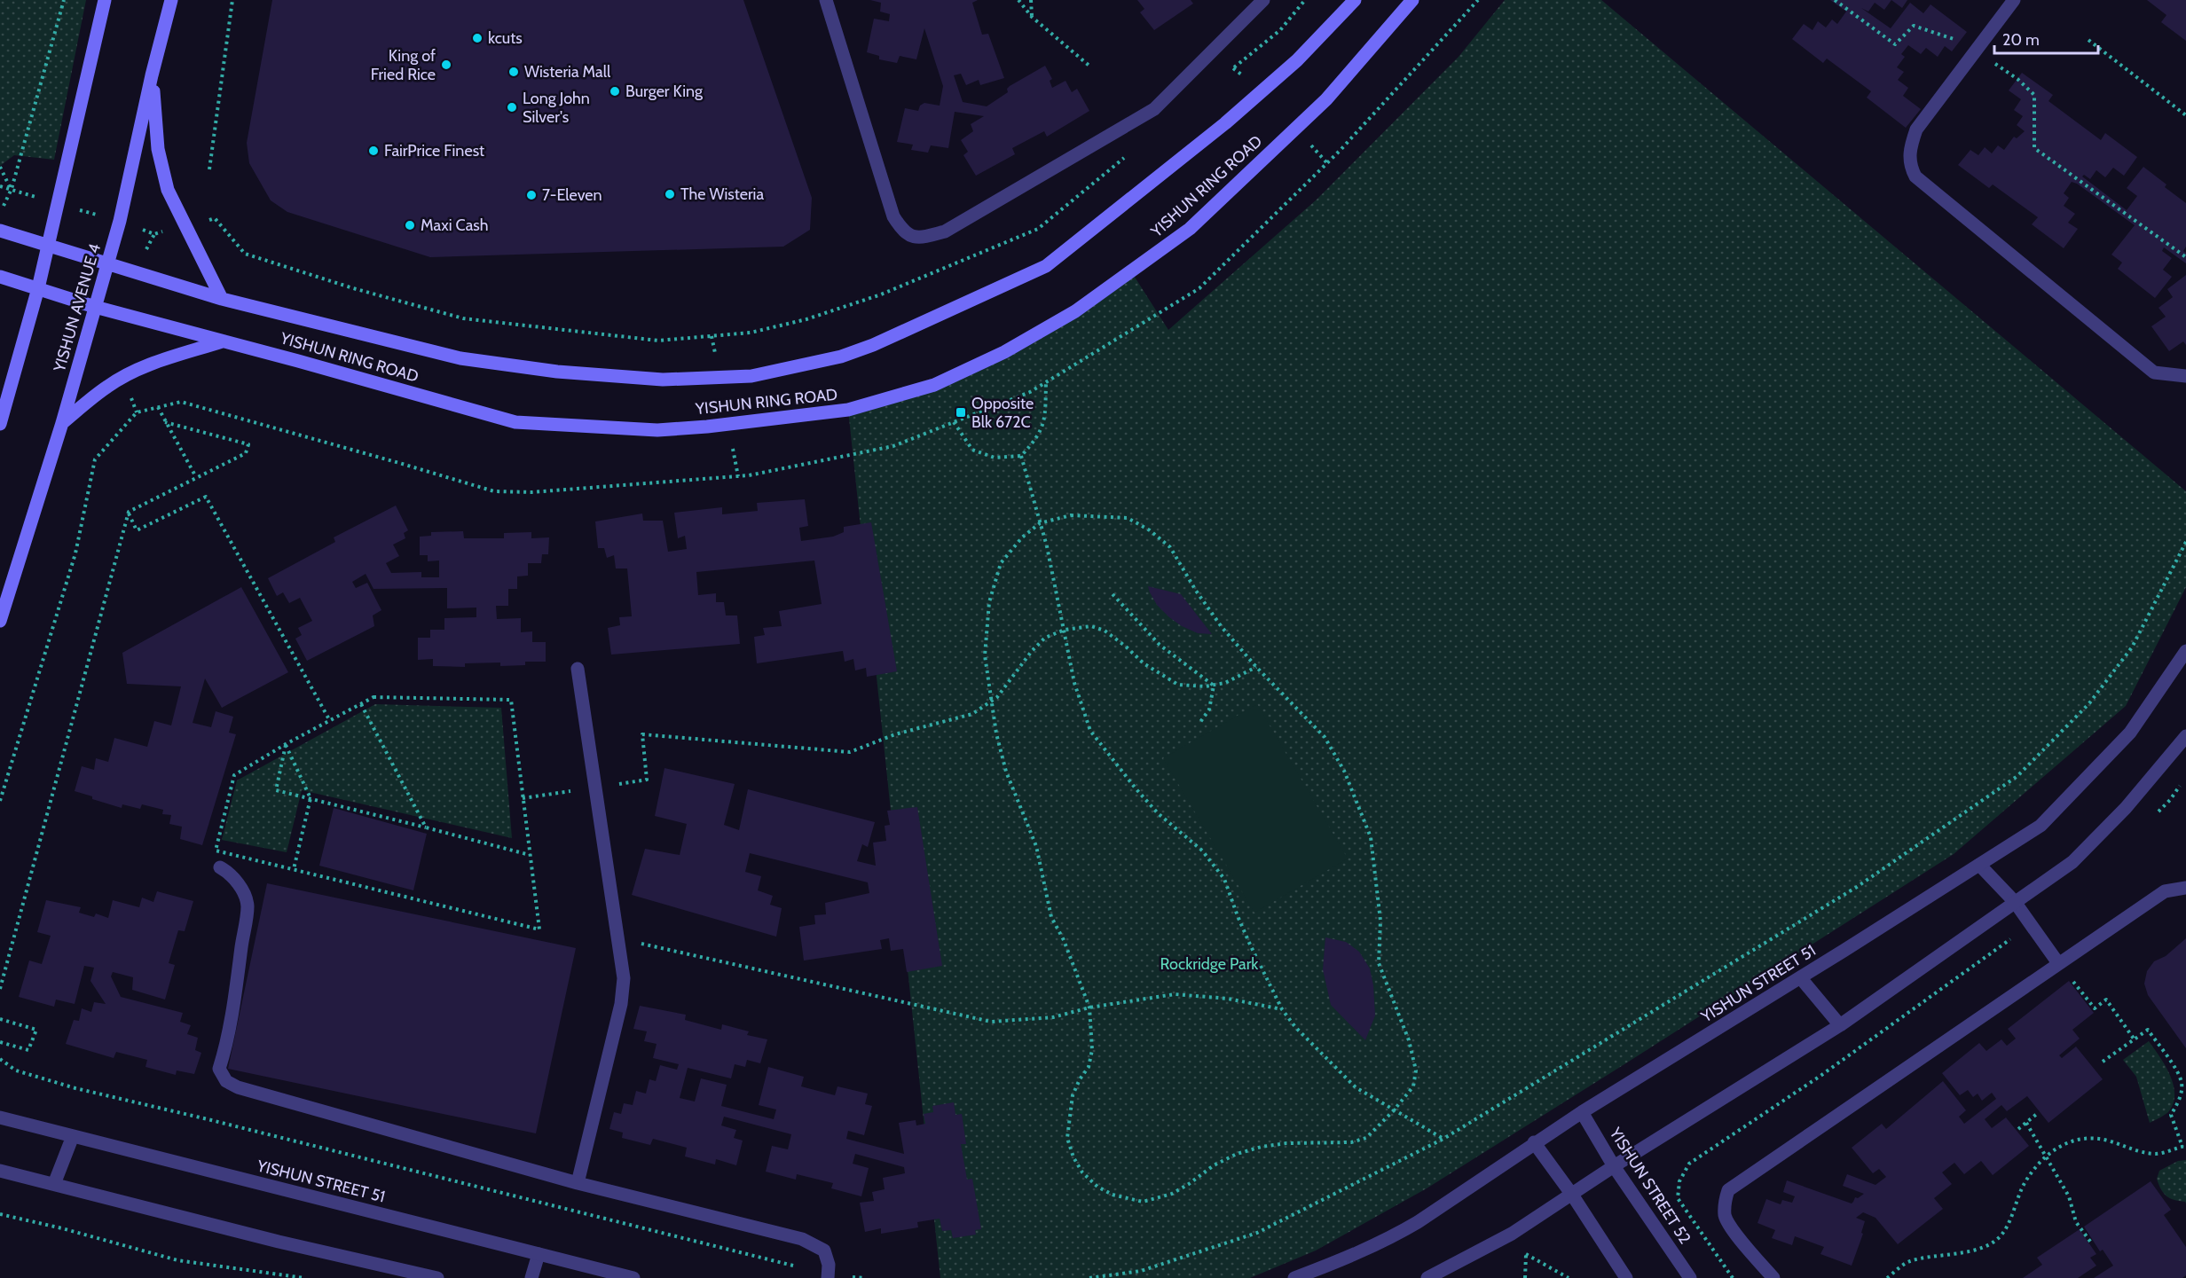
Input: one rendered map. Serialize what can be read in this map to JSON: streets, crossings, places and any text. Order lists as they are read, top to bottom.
{
  "streets": {
    "main road": ["YISHUN RING ROAD", "YISHUN AVENUE 4"],
    "street": ["YISHUN STREET 51", "YISHUN STREET 52"]
  },
  "crossings": [
    ["YISHUN RING ROAD", "YISHUN AVENUE 4"],
    ["YISHUN STREET 51", "YISHUN STREET 52"]
  ],
  "parks": ["Rockridge Park"],
  "places": {
    "other": [
      "kcuts",
      "King of Fried Rice",
      "Wisteria Mall",
      "Burger King",
      "Long John Silver's",
      "FairPrice Finest",
      "The Wisteria",
      "7-Eleven",
      "Maxi Cash"
    ],
    "transit": ["Opposite Blk 672C"]
  },
  "scale_bar": "20 m"
}
